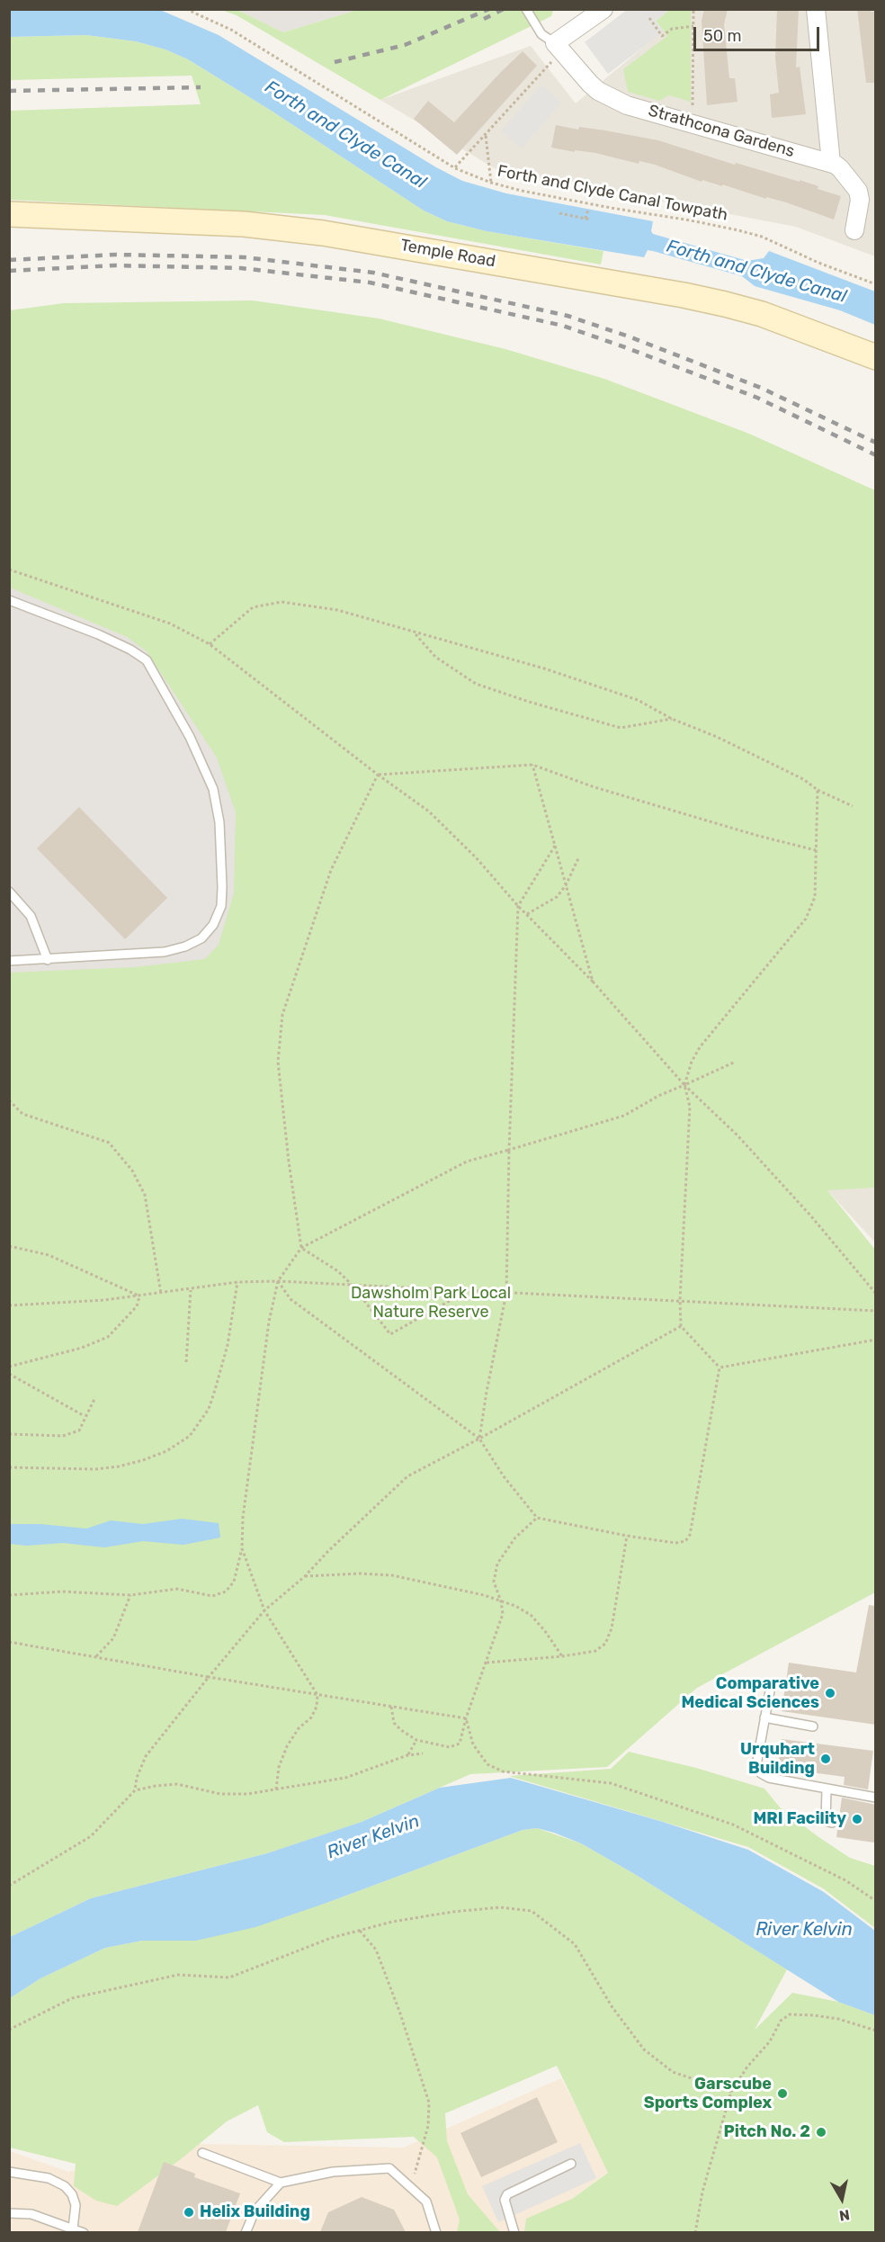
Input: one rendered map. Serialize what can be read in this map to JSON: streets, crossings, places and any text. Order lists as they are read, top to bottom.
{
  "streets": {
    "street": ["Strathcona Gardens", "Temple Road"],
    "path": ["Forth and Clyde Canal Towpath"]
  },
  "water": ["Forth and Clyde Canal", "River Kelvin"],
  "parks": ["Dawsholm Park Local Nature Reserve"],
  "places": [
    "Comparative Medical Sciences",
    "Urquhart Building",
    "MRI Facility",
    "Garscube Sports Complex",
    "Pitch No. 2",
    "Helix Building"
  ],
  "scale_bar": "50 m",
  "north": "bottom"
}
